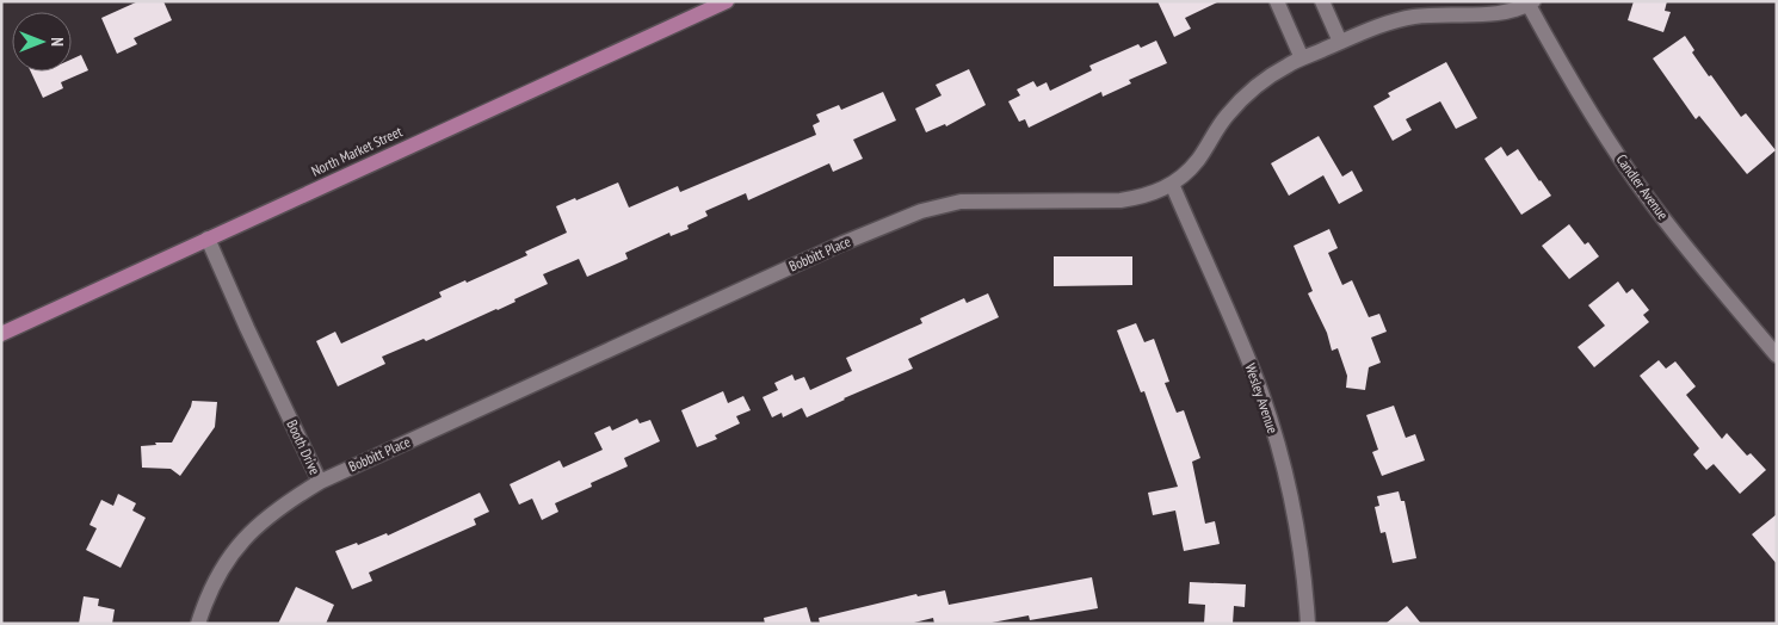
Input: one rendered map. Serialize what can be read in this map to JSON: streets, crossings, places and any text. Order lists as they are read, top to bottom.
{
  "streets": {
    "main road": ["North Market Street"],
    "street": [
      "Candler Avenue",
      "Bobbitt Place",
      "Wesley Avenue",
      "Booth Drive"
    ]
  },
  "crossings": [
    ["North Market Street", "Booth Drive"],
    ["Candler Avenue", "Bobbitt Place"],
    ["Bobbitt Place", "Wesley Avenue"],
    ["Bobbitt Place", "Booth Drive"]
  ],
  "north": "right"
}
